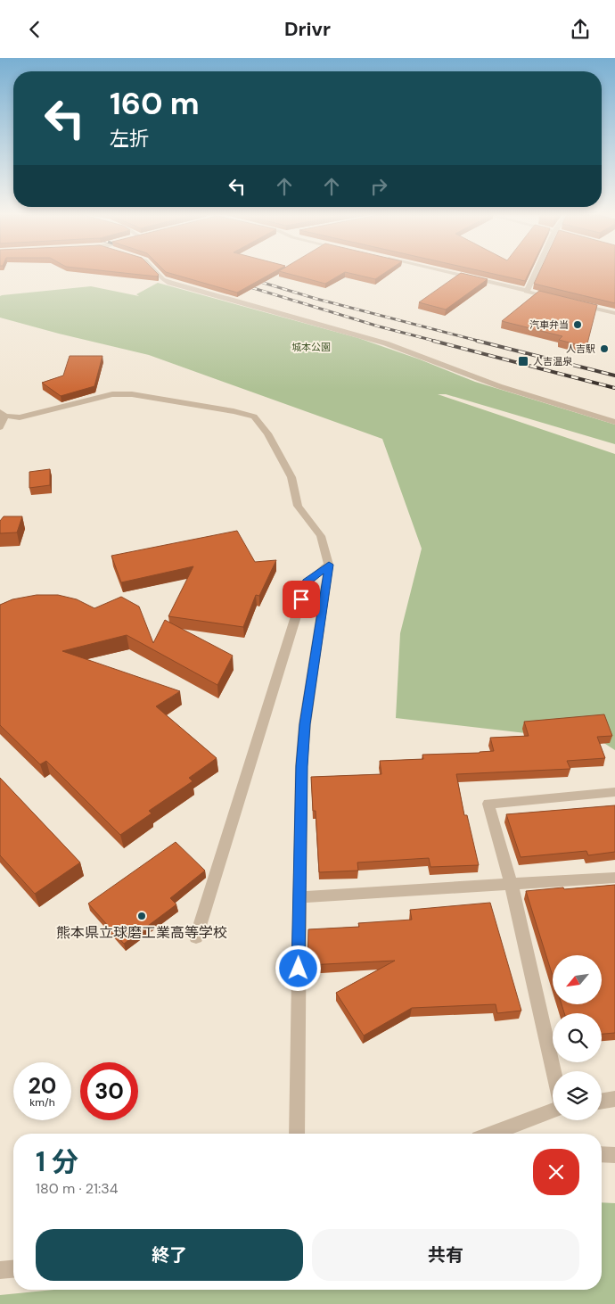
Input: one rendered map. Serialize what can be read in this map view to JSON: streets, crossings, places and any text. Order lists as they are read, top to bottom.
{
  "parks": ["城本公園"],
  "places": {
    "other": ["汽車弁当", "人吉駅", "熊本県立球磨工業高等学校"],
    "transit": ["人吉温泉"]
  },
  "north": "bottom left",
  "page": {
    "header": "Drivr",
    "turn": ["160 m", "左折"],
    "speed": "20 km/h",
    "limit": "30",
    "heading": ["1 分", "180 m · 21:34"],
    "buttons": ["終了", "共有"]
  }
}
